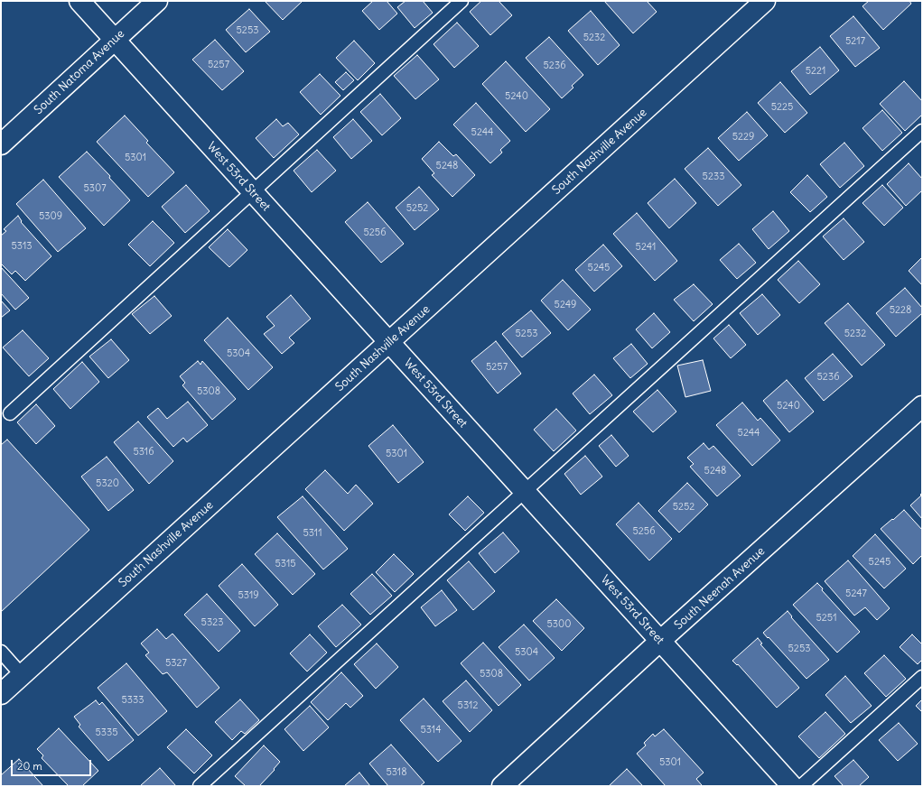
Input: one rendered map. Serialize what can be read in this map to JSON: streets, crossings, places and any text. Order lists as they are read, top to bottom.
{
  "streets": {
    "street": [
      "South Natoma Avenue",
      "South Nashville Avenue",
      "West 53rd Street",
      "South Neenah Avenue"
    ]
  },
  "crossings": [
    ["South Natoma Avenue", "West 53rd Street"],
    ["South Nashville Avenue", "West 53rd Street"],
    ["West 53rd Street", "South Neenah Avenue"]
  ],
  "house_numbers": [
    "5253",
    "5232",
    "5217",
    "5257",
    "5236",
    "5221",
    "5240",
    "5225",
    "5244",
    "5229",
    "5301",
    "5248",
    "5233",
    "5307",
    "5252",
    "5309",
    "5256",
    "5313",
    "5241",
    "5245",
    "5249",
    "5228",
    "5253",
    "5232",
    "5304",
    "5257",
    "5236",
    "5308",
    "5240",
    "5244",
    "5316",
    "5301",
    "5248",
    "5320",
    "5252",
    "5256",
    "5311",
    "5245",
    "5315",
    "5247",
    "5319",
    "5251",
    "5323",
    "5300",
    "5253",
    "5304",
    "5327",
    "5308",
    "5333",
    "5312",
    "5314",
    "5335",
    "5301",
    "5318"
  ],
  "scale_bar": "20 m"
}
